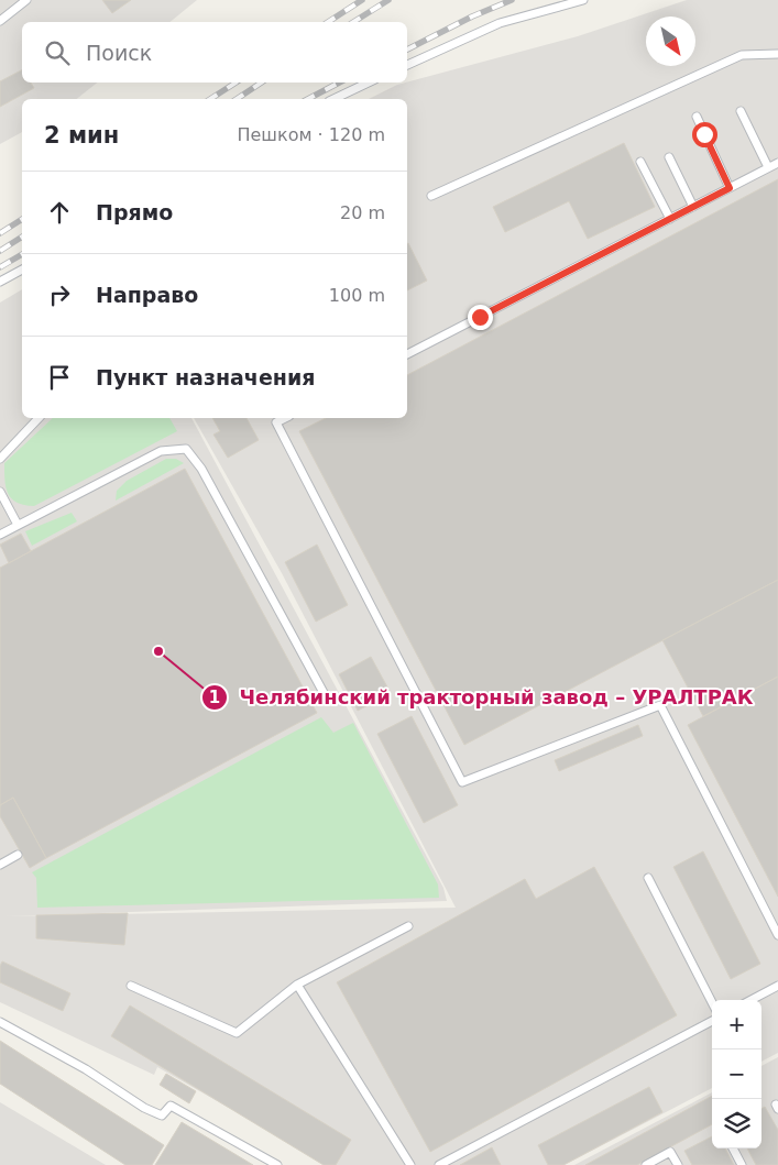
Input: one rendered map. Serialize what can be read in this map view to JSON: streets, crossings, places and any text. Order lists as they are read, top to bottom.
{
  "places": ["Челябинский тракторный завод – УРАЛТРАК"],
  "north": "bottom right",
  "page": {
    "search": "Поиск",
    "heading": ["2 мин", "Пешком · 120 m"],
    "list": [
      ["Прямо", "20 m"],
      ["Направо", "100 m"],
      "Пункт назначения"
    ],
    "map_buttons": ["+", "−"]
  }
}
